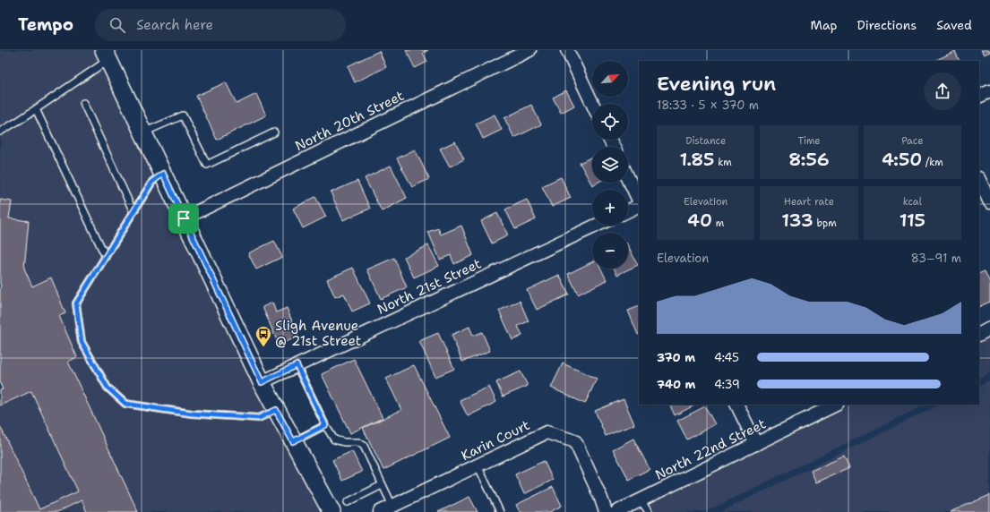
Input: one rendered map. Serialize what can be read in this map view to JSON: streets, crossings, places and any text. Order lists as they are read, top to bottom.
{
  "streets": {
    "street": [
      "North 20th Street",
      "North 21st Street",
      "Karin Court",
      "North 22nd Street"
    ]
  },
  "places": {
    "bus stop": ["Sligh Avenue @ 21st Street"]
  },
  "north": "top right",
  "page": {
    "header": "Tempo",
    "search": "Search here",
    "nav": ["Map", "Directions", "Saved"],
    "map_buttons": ["+", "−"],
    "heading": ["Evening run", "18:33 · 5 × 370 m"],
    "stats": [
      ["Distance", "1.85 km"],
      ["Time", "8:56"],
      ["Pace", "4:50 /km"],
      ["Elevation", "40 m"],
      ["Heart rate", "133 bpm"],
      ["kcal", "115"]
    ],
    "chart": ["Elevation", "83–91 m"],
    "list": [
      {
        "name": "370 m",
        "note": "4:45"
      },
      {
        "name": "740 m",
        "note": "4:39"
      }
    ]
  }
}
